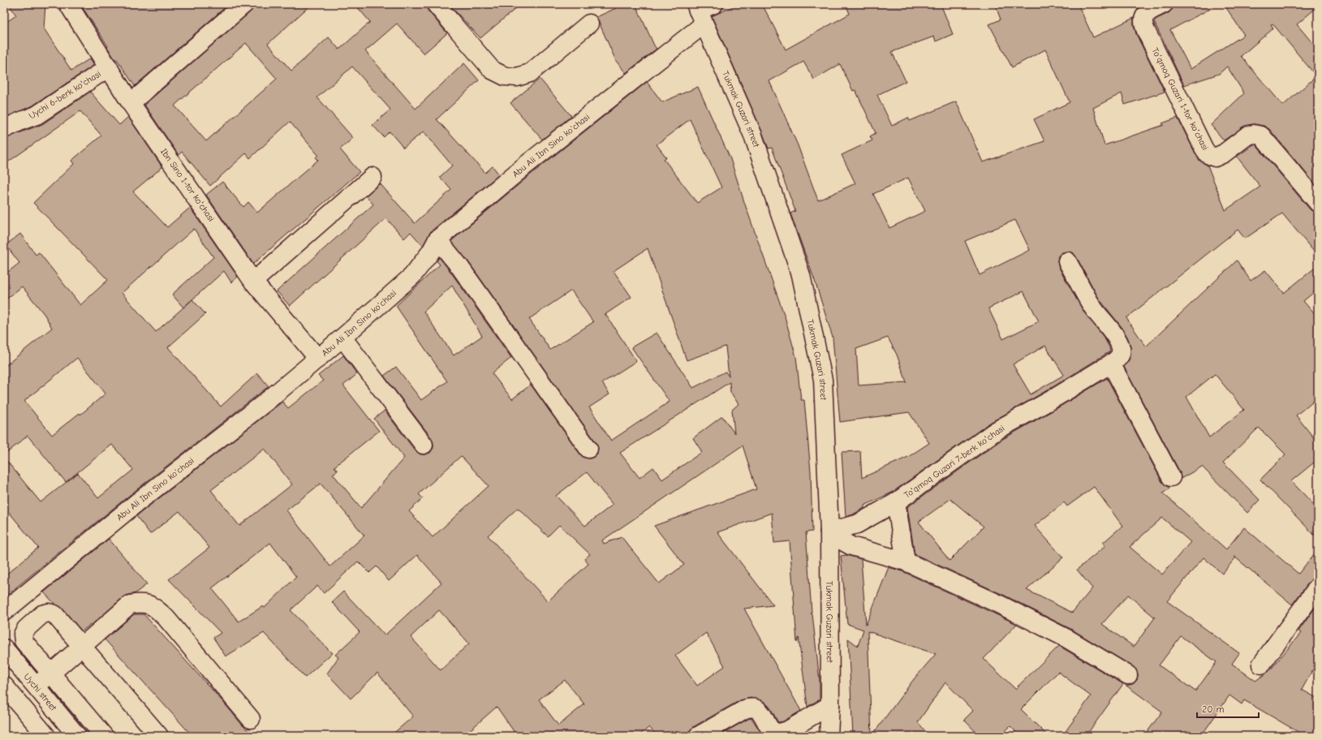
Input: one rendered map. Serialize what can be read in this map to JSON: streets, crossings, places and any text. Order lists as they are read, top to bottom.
{
  "streets": {
    "street": [
      "Uychi 6-berk koʻchasi",
      "Toʻqmoq Guzari 1-tor koʻchasi",
      "Tukmak Guzari street",
      "Abu Ali Ibn Sino ko'chasi",
      "Ibn Sino 1-tor koʻchasi",
      "Toʻqmoq Guzari 7-berk koʻchasi",
      "Uychi street"
    ]
  },
  "crossings": [
    ["Uychi 6-berk koʻchasi", "Ibn Sino 1-tor koʻchasi"],
    ["Tukmak Guzari street", "Abu Ali Ibn Sino ko'chasi"],
    ["Tukmak Guzari street", "Toʻqmoq Guzari 7-berk koʻchasi"],
    ["Abu Ali Ibn Sino ko'chasi", "Ibn Sino 1-tor koʻchasi"]
  ],
  "scale_bar": "20 m"
}
